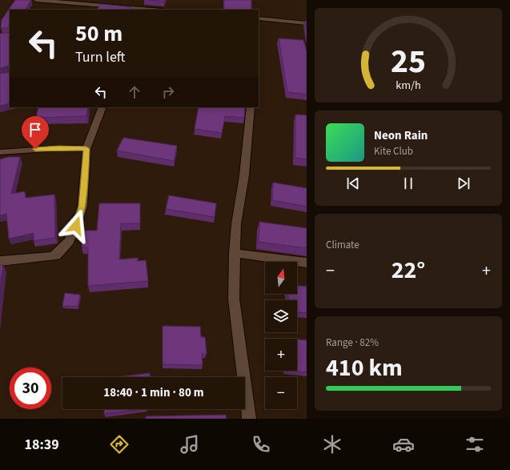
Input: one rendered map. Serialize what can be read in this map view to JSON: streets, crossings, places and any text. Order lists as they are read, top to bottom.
{
  "north": "top",
  "page": {
    "turn": ["50 m", "Turn left"],
    "song": ["Neon Rain", "Kite Club"],
    "tile": [
      "Climate",
      ["Range · 82%", "410 km"]
    ],
    "heat": ["−", "22°", "+"],
    "map_buttons": ["+", "−"],
    "limit": "30",
    "trip": "18:40 · 1 min · 80 m",
    "tabs": "18:39",
    "gauge": ["25", "km/h"]
  }
}
